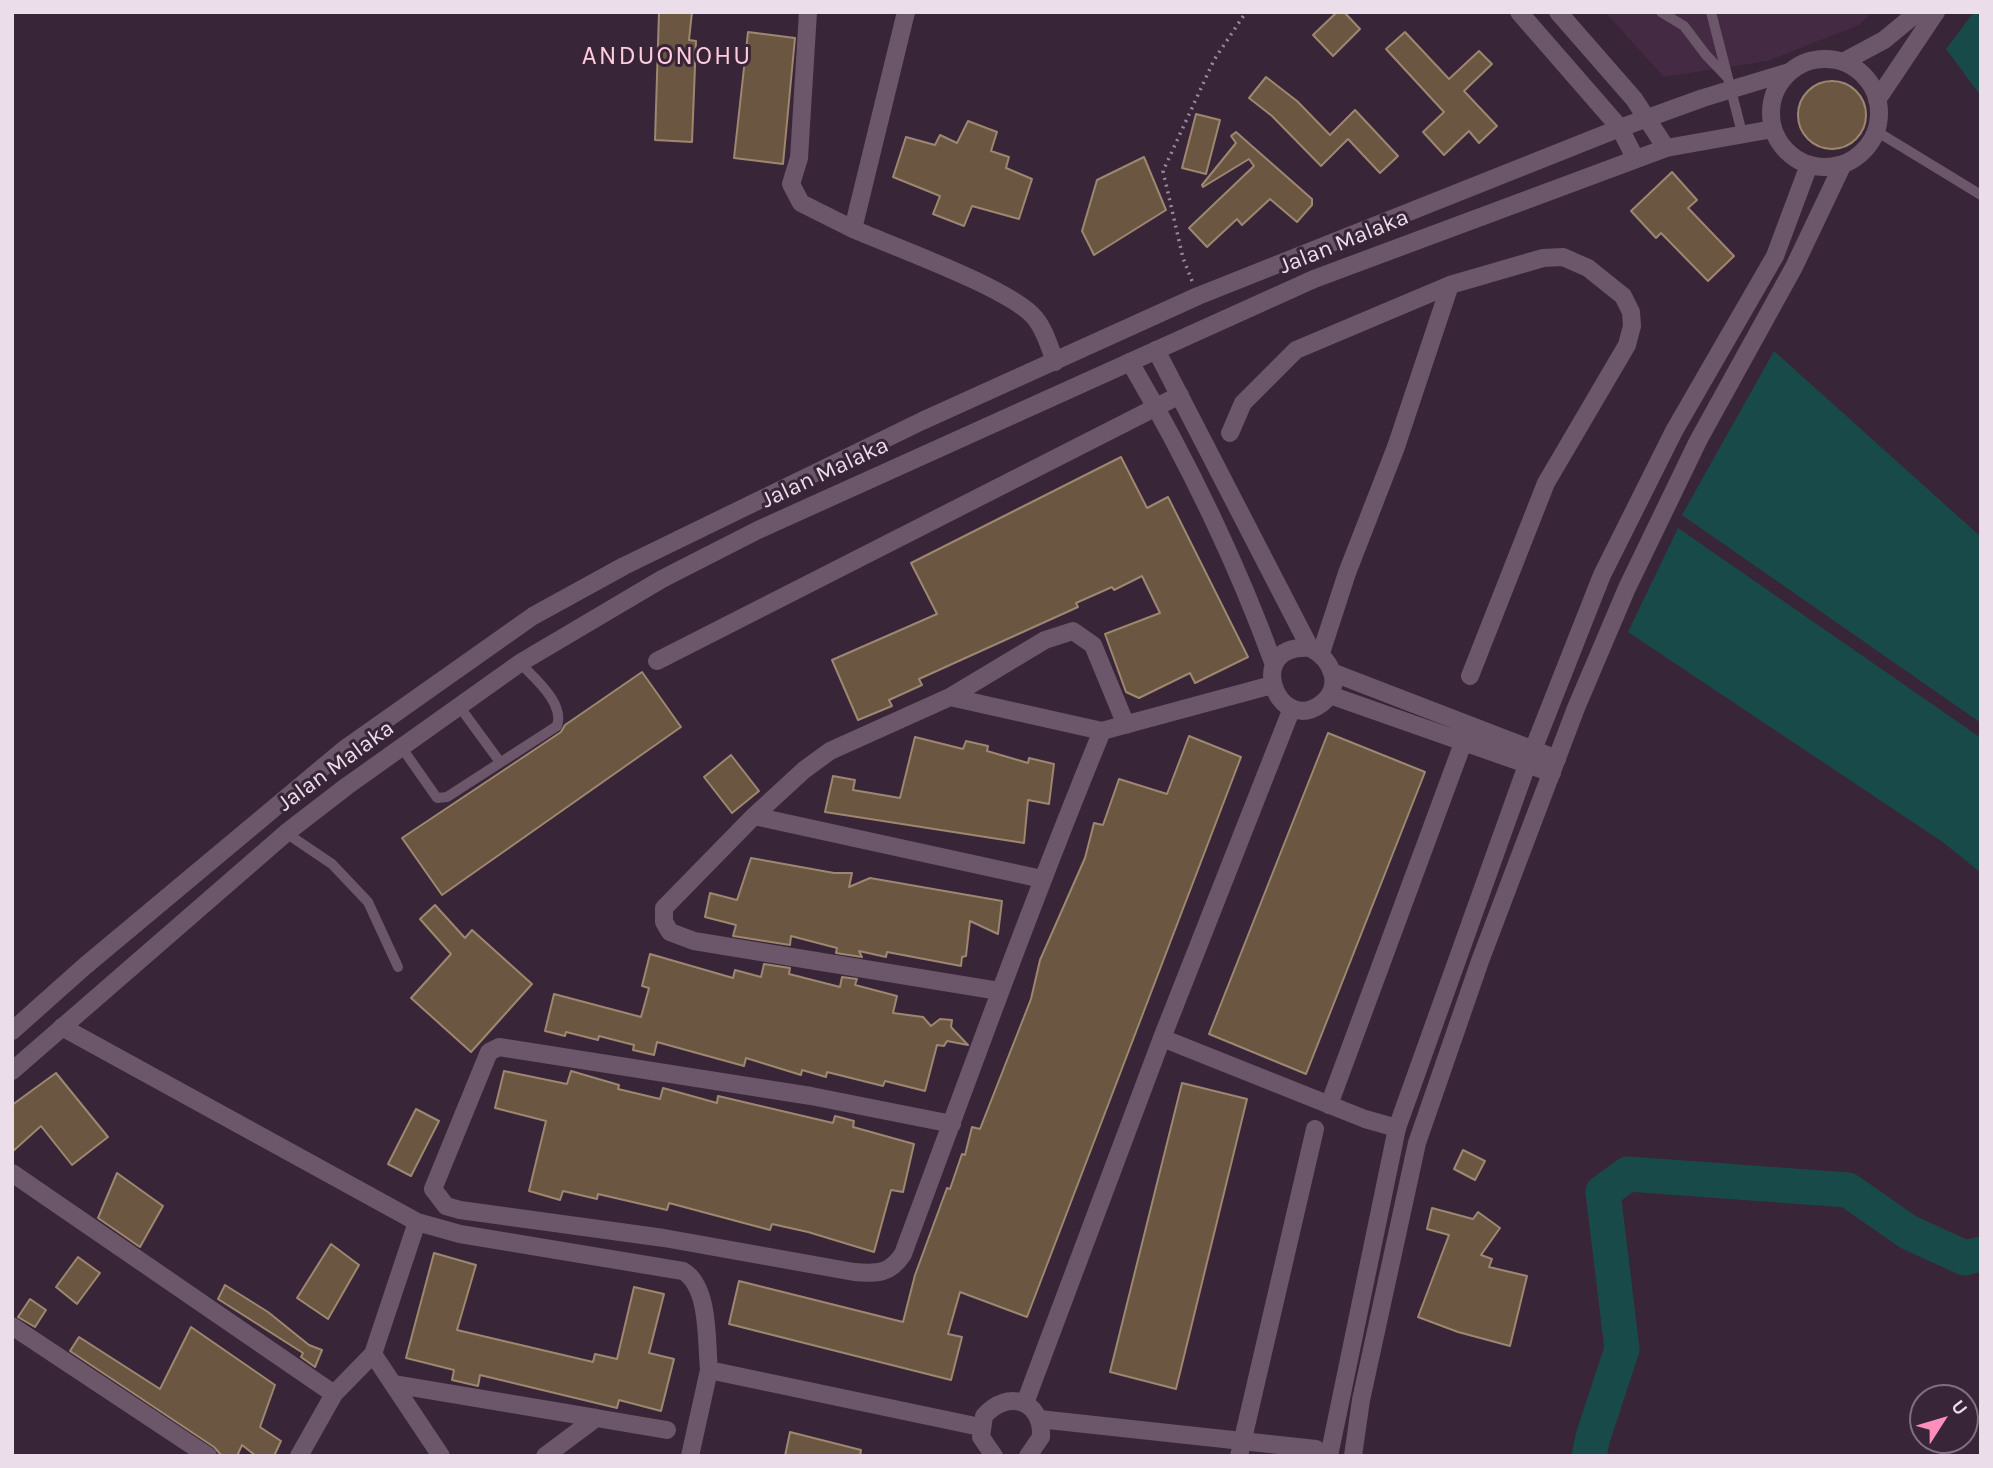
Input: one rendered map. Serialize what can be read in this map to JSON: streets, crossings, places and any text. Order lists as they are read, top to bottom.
{
  "streets": {
    "street": ["Jalan Malaka"]
  },
  "districts": ["ANDUONOHU"],
  "north": "top right"
}
